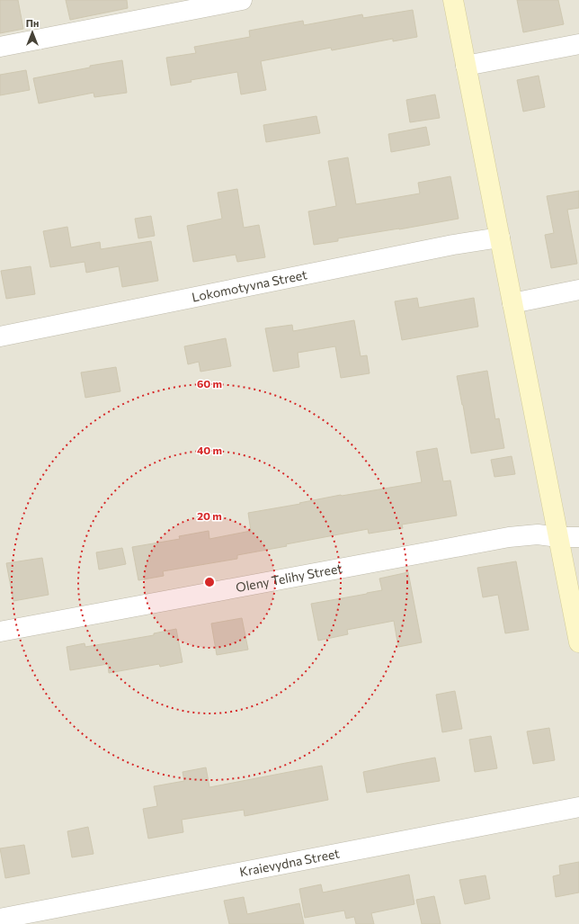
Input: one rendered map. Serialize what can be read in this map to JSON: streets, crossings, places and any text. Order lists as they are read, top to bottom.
{
  "streets": {
    "street": ["Lokomotyvna Street", "Oleny Telihy Street", "Kraievydna Street"]
  },
  "north": "top",
  "rings": ["60 m", "40 m", "20 m"]
}
